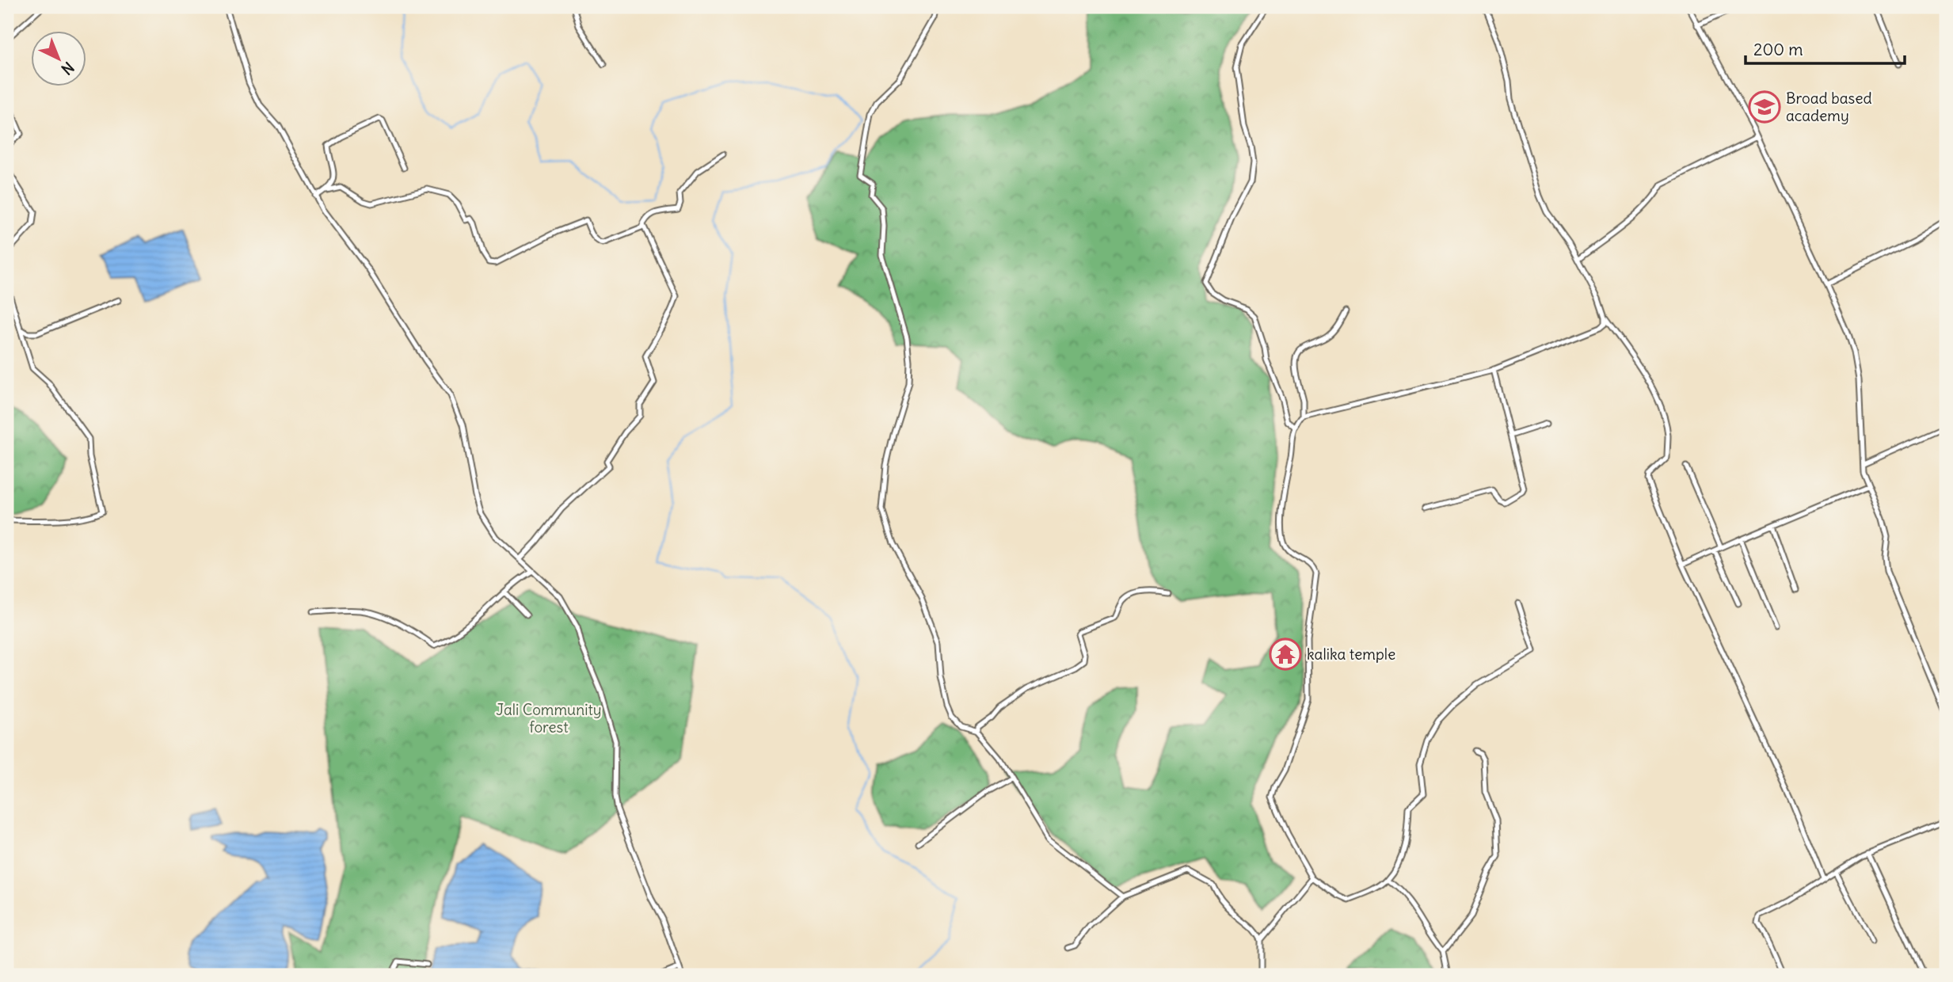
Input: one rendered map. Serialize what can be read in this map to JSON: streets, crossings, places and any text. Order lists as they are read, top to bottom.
{
  "parks": ["Jali Community forest"],
  "places": {
    "school or university": ["Broad based academy"],
    "temple": ["kalika temple"]
  },
  "scale_bar": "200 m",
  "north": "bottom right"
}
